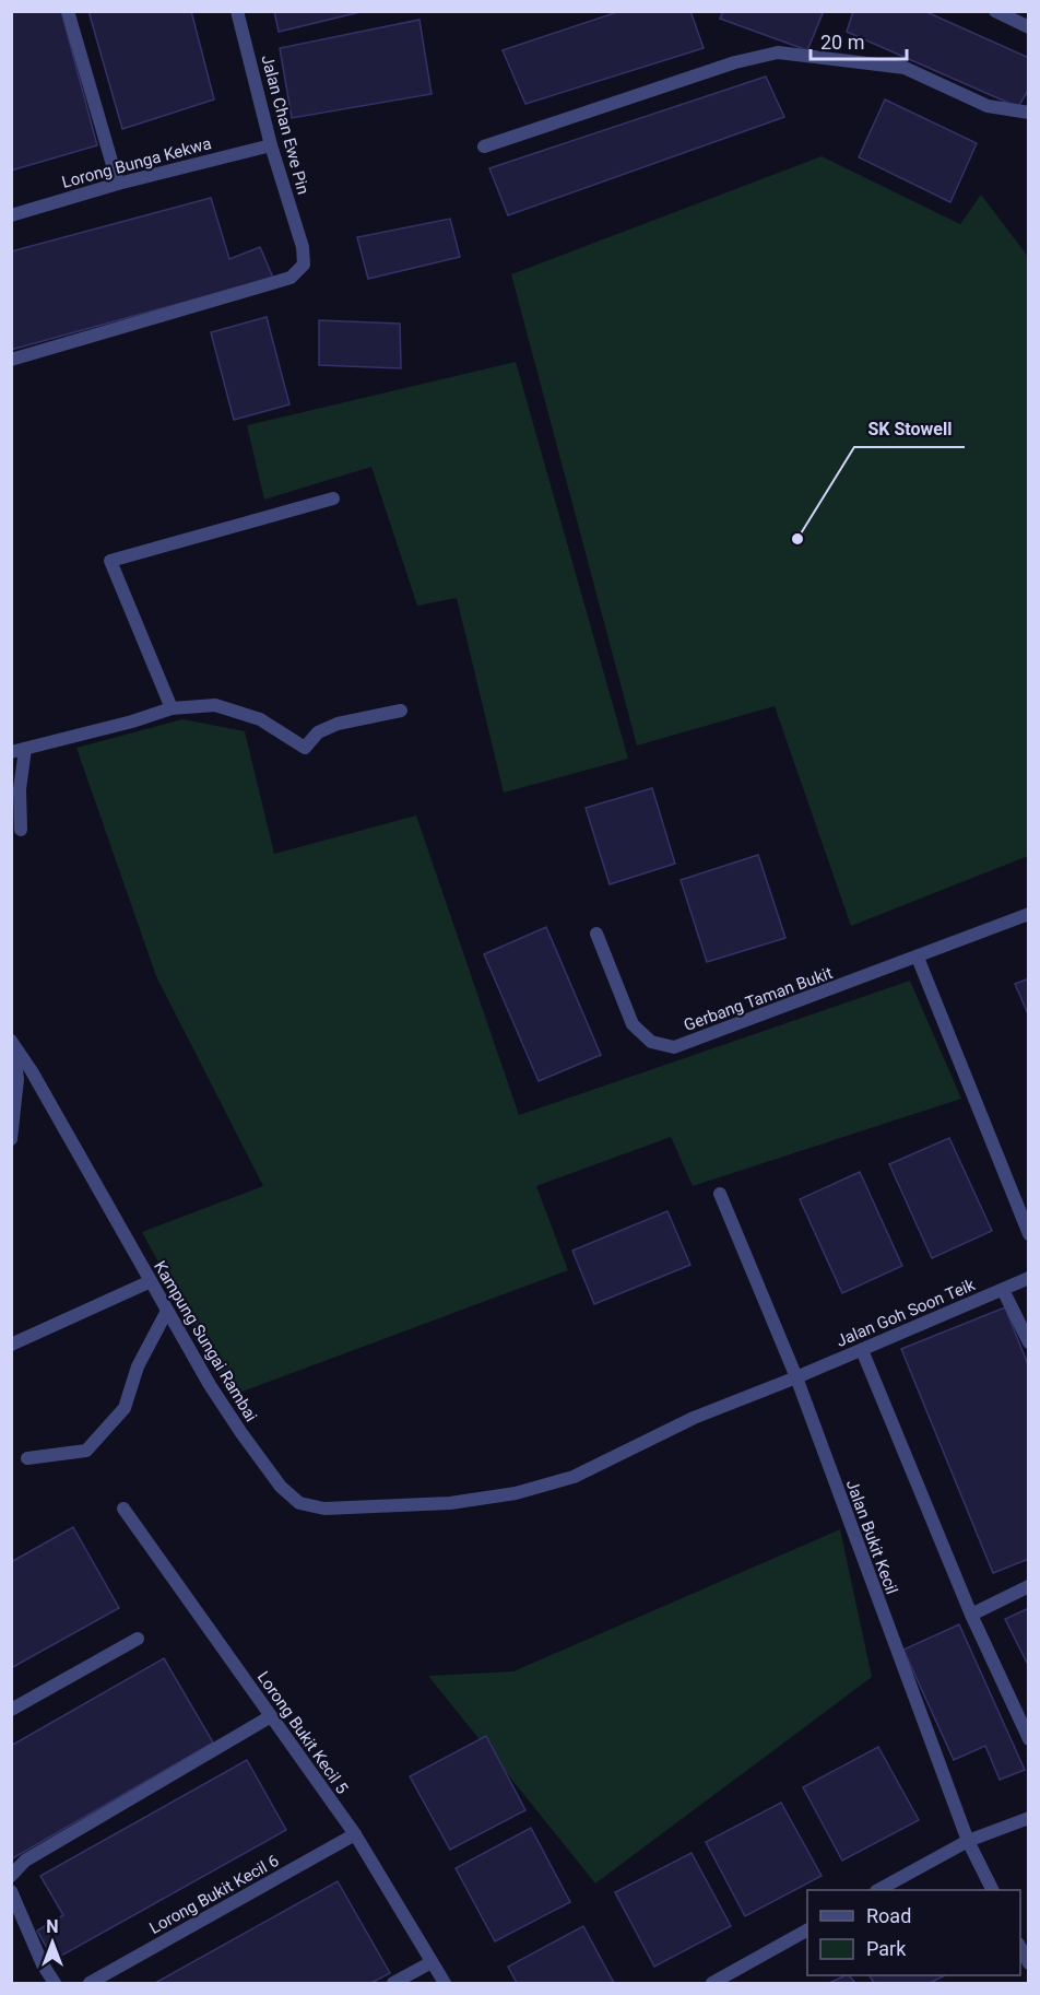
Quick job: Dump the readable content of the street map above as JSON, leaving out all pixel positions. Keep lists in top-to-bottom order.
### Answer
{
  "streets": {
    "street": [
      "Jalan Chan Ewe Pin",
      "Lorong Bunga Kekwa",
      "Gerbang Taman Bukit",
      "Jalan Goh Soon Teik",
      "Kampung Sungai Rambai",
      "Jalan Bukit Kecil",
      "Lorong Bukit Kecil 5",
      "Lorong Bukit Kecil 6"
    ]
  },
  "crossings": [
    ["Jalan Chan Ewe Pin", "Lorong Bunga Kekwa"],
    ["Jalan Goh Soon Teik", "Kampung Sungai Rambai"],
    ["Jalan Goh Soon Teik", "Jalan Bukit Kecil"],
    ["Kampung Sungai Rambai", "Jalan Bukit Kecil"],
    ["Lorong Bukit Kecil 5", "Lorong Bukit Kecil 6"]
  ],
  "places": ["SK Stowell"],
  "legend": ["Road", "Park"],
  "scale_bar": "20 m",
  "north": "top"
}
